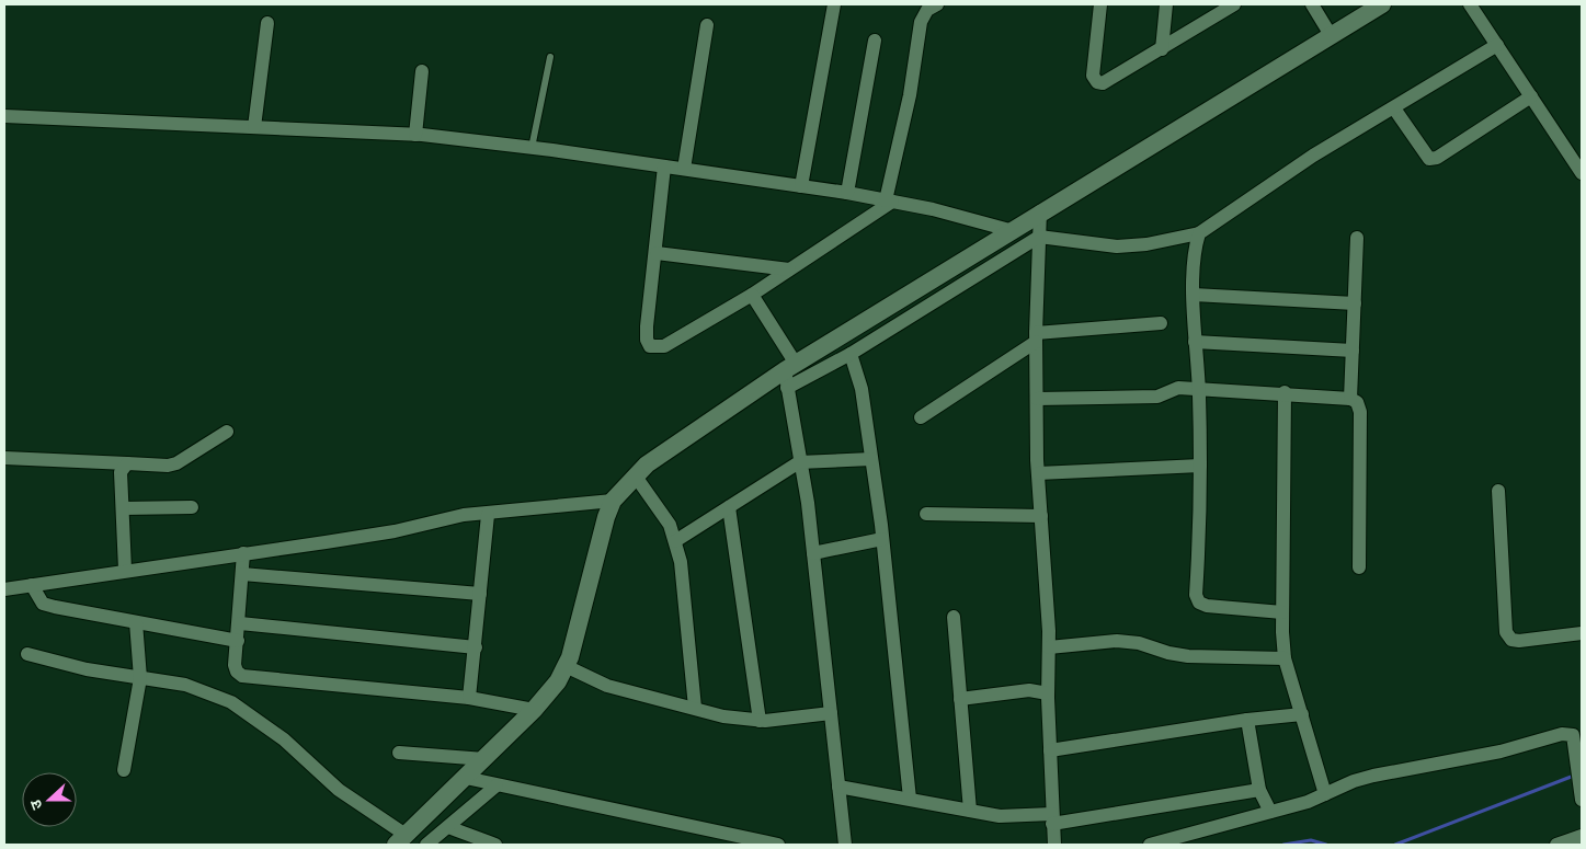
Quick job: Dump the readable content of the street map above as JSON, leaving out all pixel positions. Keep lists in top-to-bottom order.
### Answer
{
  "north": "left"
}
